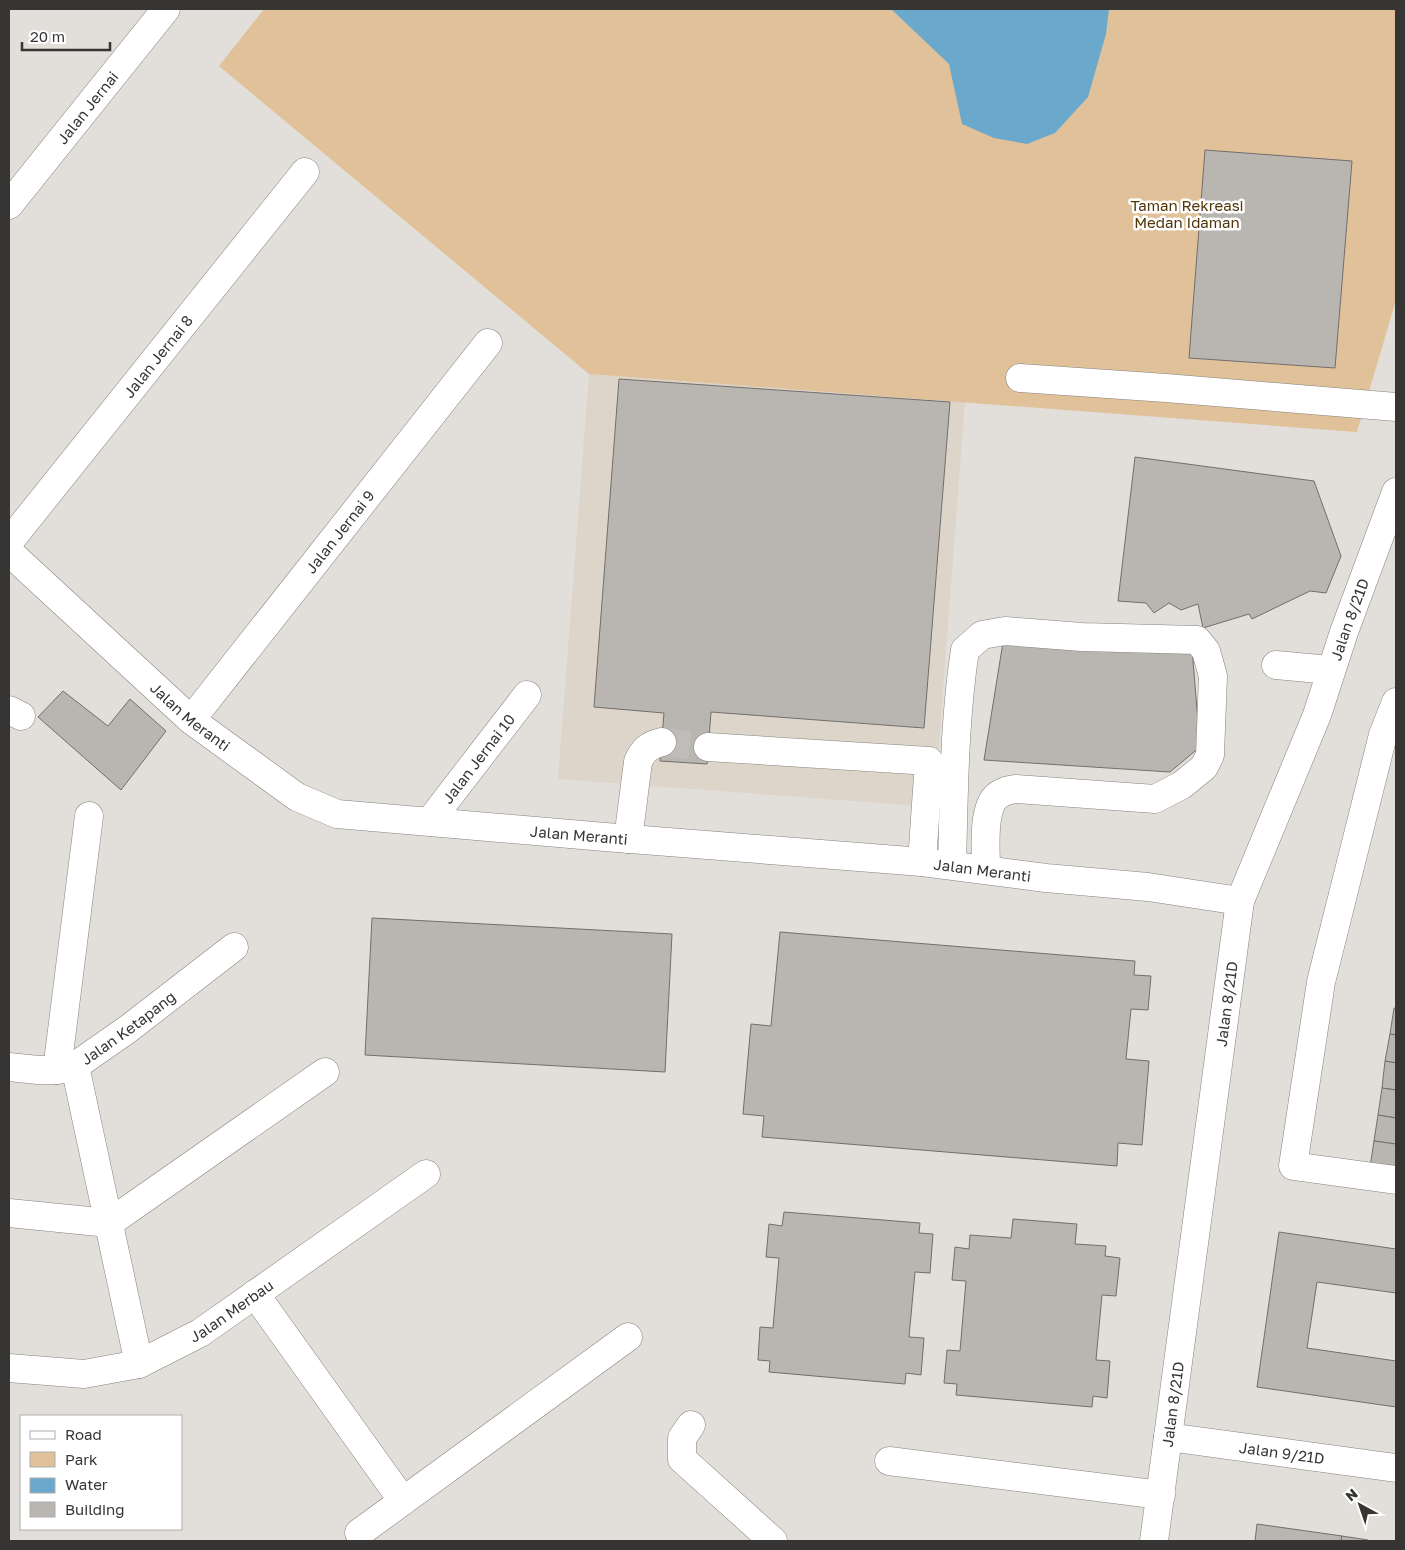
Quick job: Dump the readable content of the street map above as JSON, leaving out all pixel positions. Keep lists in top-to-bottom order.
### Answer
{
  "streets": {
    "street": [
      "Jalan Jernai",
      "Jalan Jernai 8",
      "Jalan Jernai 9",
      "Jalan 8/21D",
      "Jalan Meranti",
      "Jalan Jernai 10",
      "Jalan Ketapang",
      "Jalan Merbau",
      "Jalan 9/21D"
    ]
  },
  "crossings": [
    ["Jalan Jernai 8", "Jalan Meranti"],
    ["Jalan Jernai 9", "Jalan Meranti"],
    ["Jalan 8/21D", "Jalan Meranti"],
    ["Jalan 8/21D", "Jalan 9/21D"],
    ["Jalan Meranti", "Jalan Jernai 10"]
  ],
  "parks": ["Taman Rekreasi Medan Idaman"],
  "legend": [
    "Road",
    "Park",
    "Water",
    "Building"
  ],
  "scale_bar": "20 m",
  "north": "top left"
}
